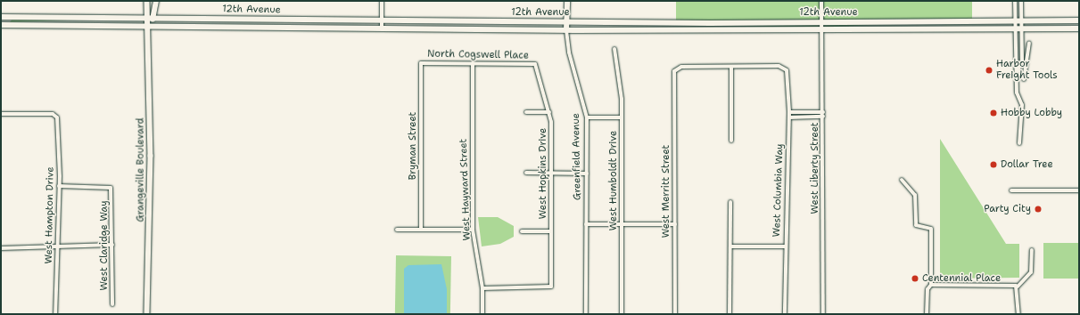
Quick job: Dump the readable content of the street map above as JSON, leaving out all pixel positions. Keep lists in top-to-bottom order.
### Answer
{
  "streets": {
    "main road": ["12th Avenue", "Greenfield Avenue", "Grangeville Boulevard"],
    "street": [
      "North Cogswell Place",
      "Bryman Street",
      "West Liberty Street",
      "West Hopkins Drive",
      "West Humboldt Drive",
      "West Hayward Street",
      "West Columbia Way",
      "West Merritt Street",
      "West Hampton Drive",
      "West Claridge Way"
    ]
  },
  "crossings": [
    ["12th Avenue", "Greenfield Avenue"],
    ["12th Avenue", "West Liberty Street"],
    ["12th Avenue", "Grangeville Boulevard"],
    ["North Cogswell Place", "Bryman Street"],
    ["North Cogswell Place", "West Hopkins Drive"],
    ["North Cogswell Place", "West Hayward Street"],
    ["West Hopkins Drive", "West Hayward Street"],
    ["West Columbia Way", "West Merritt Street"],
    ["West Hampton Drive", "West Claridge Way"]
  ],
  "places": [
    "Harbor Freight Tools",
    "Hobby Lobby",
    "Dollar Tree",
    "Party City",
    "Centennial Place"
  ]
}
